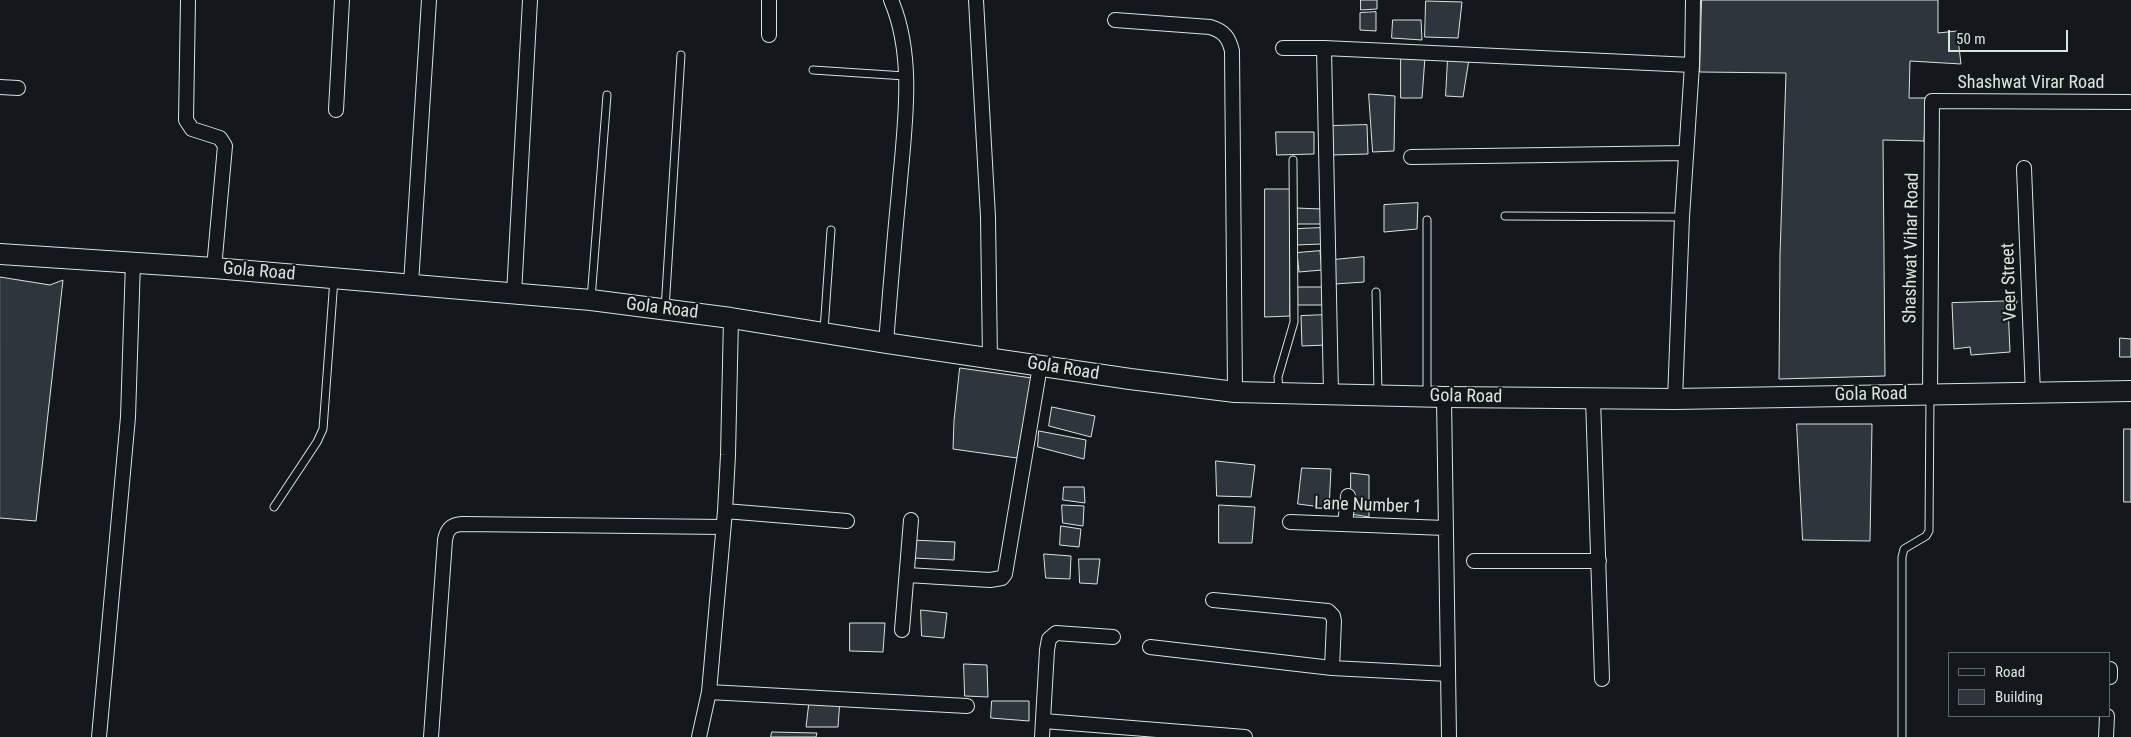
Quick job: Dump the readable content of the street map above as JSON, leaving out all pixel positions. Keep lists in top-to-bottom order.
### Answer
{
  "streets": {
    "street": [
      "Shashwat Virar Road",
      "Shashwat Vihar Road",
      "Gola Road",
      "Veer Street",
      "Lane Number 1"
    ]
  },
  "crossings": [
    ["Shashwat Virar Road", "Shashwat Vihar Road"],
    ["Shashwat Vihar Road", "Gola Road"],
    ["Gola Road", "Veer Street"]
  ],
  "legend": ["Road", "Building"],
  "scale_bar": "50 m"
}
